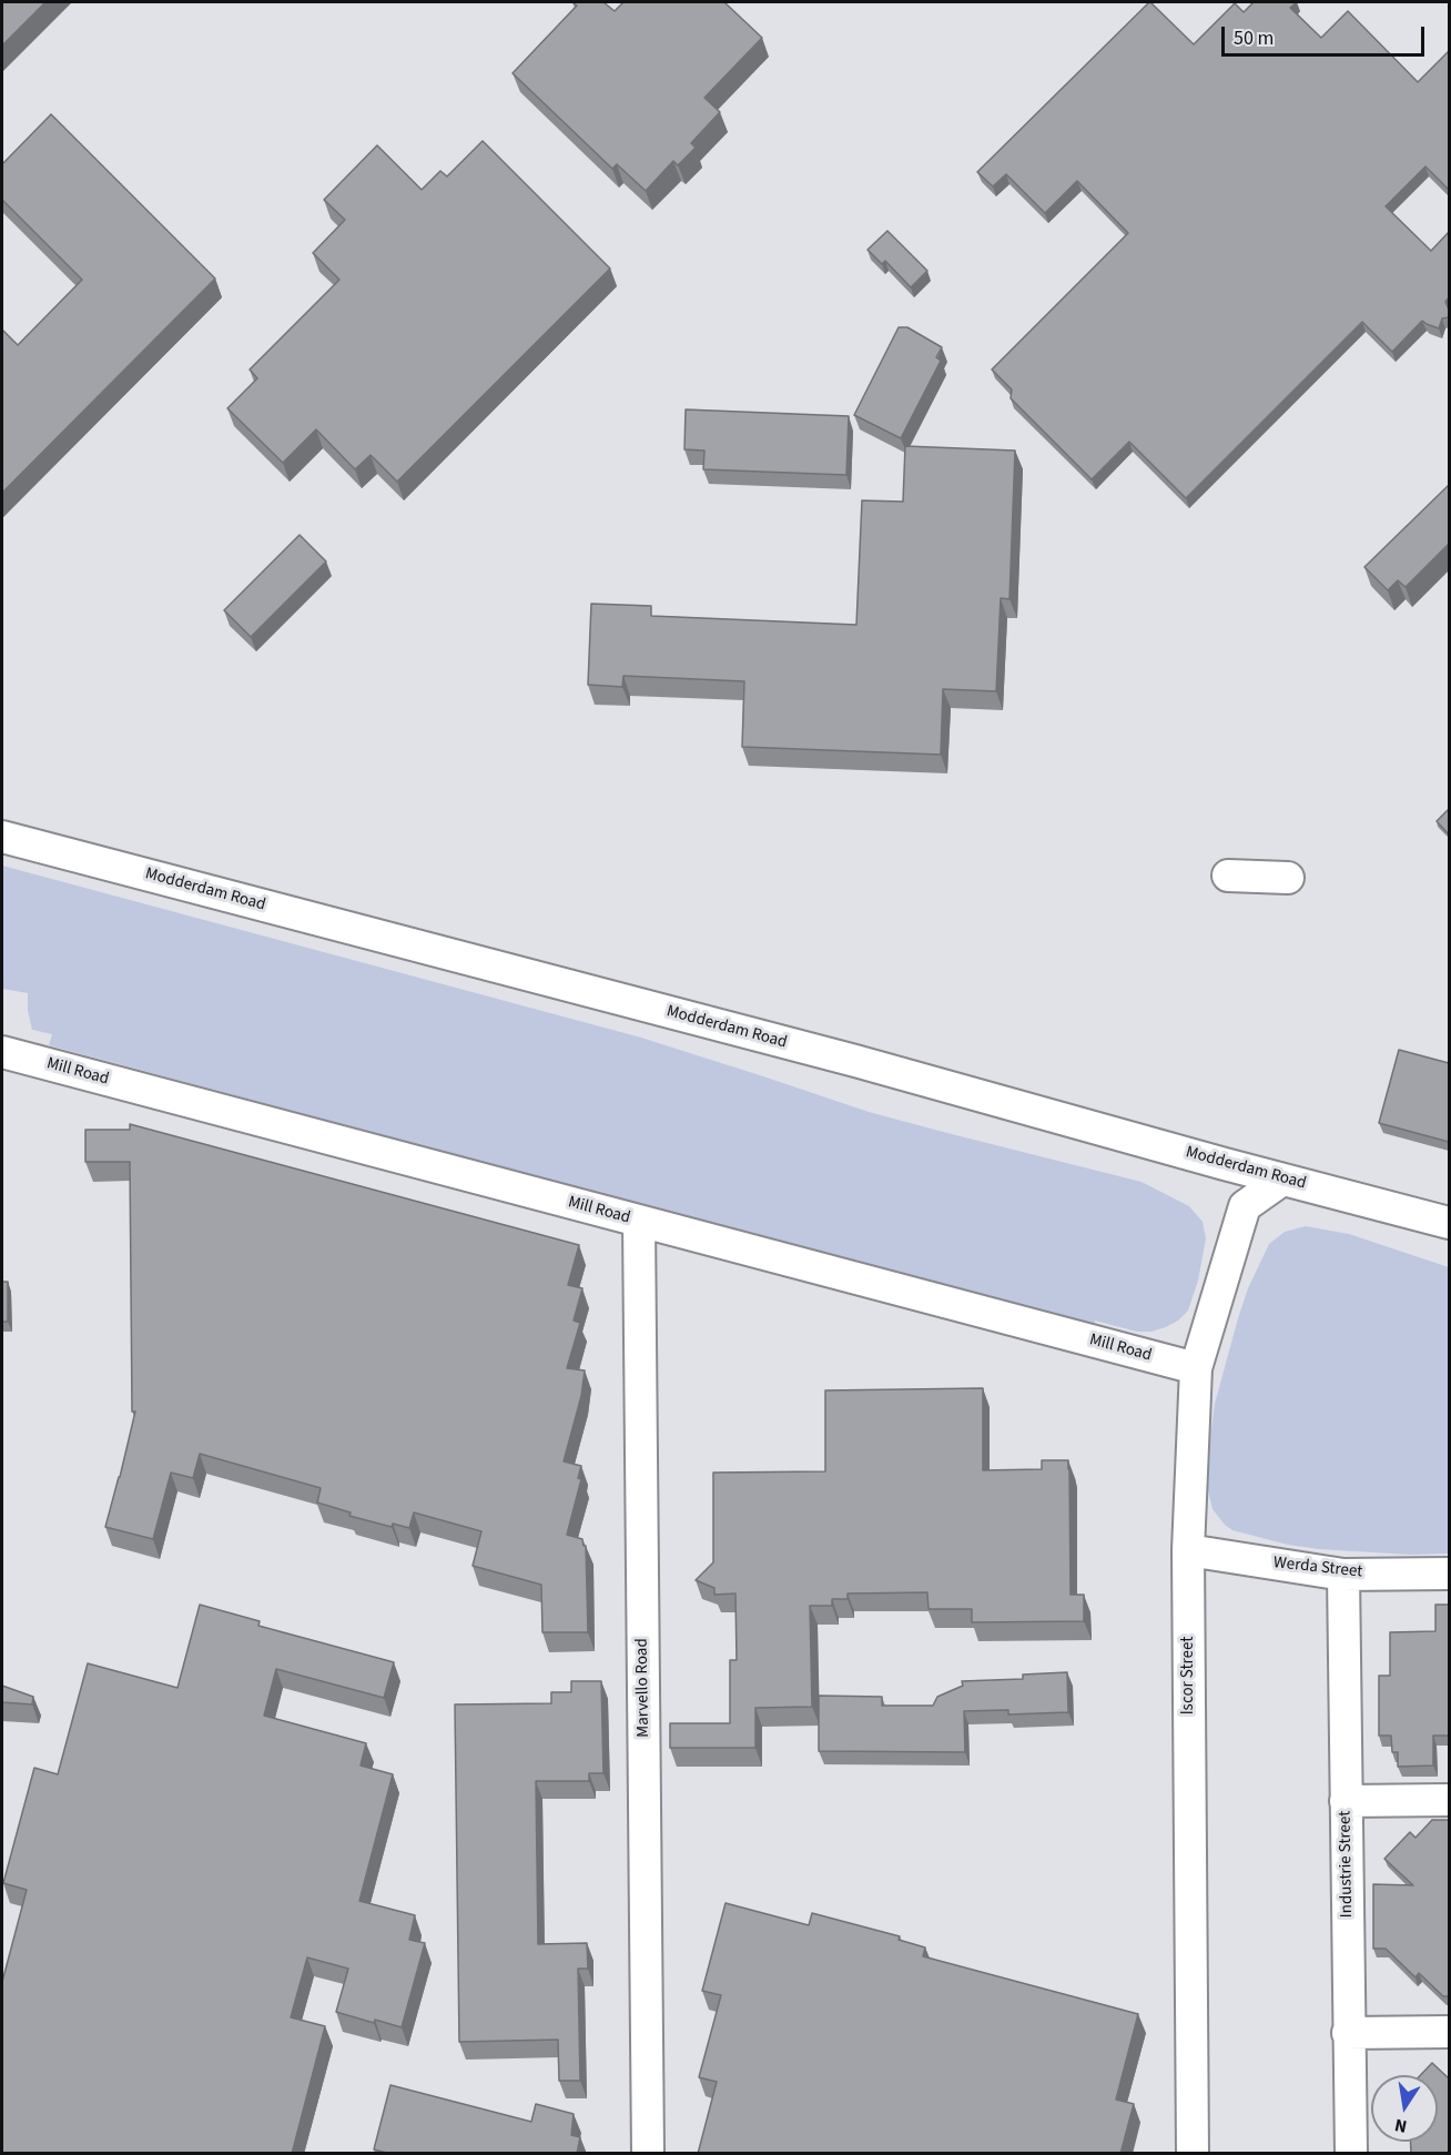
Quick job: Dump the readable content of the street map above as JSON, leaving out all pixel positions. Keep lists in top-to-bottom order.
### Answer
{
  "streets": {
    "street": [
      "Modderdam Road",
      "Mill Road",
      "Werda Street",
      "Iscor Street",
      "Marvello Road",
      "Industrie Street"
    ]
  },
  "crossings": [
    ["Mill Road", "Iscor Street"],
    ["Mill Road", "Marvello Road"],
    ["Werda Street", "Iscor Street"],
    ["Werda Street", "Industrie Street"]
  ],
  "scale_bar": "50 m",
  "north": "bottom"
}
